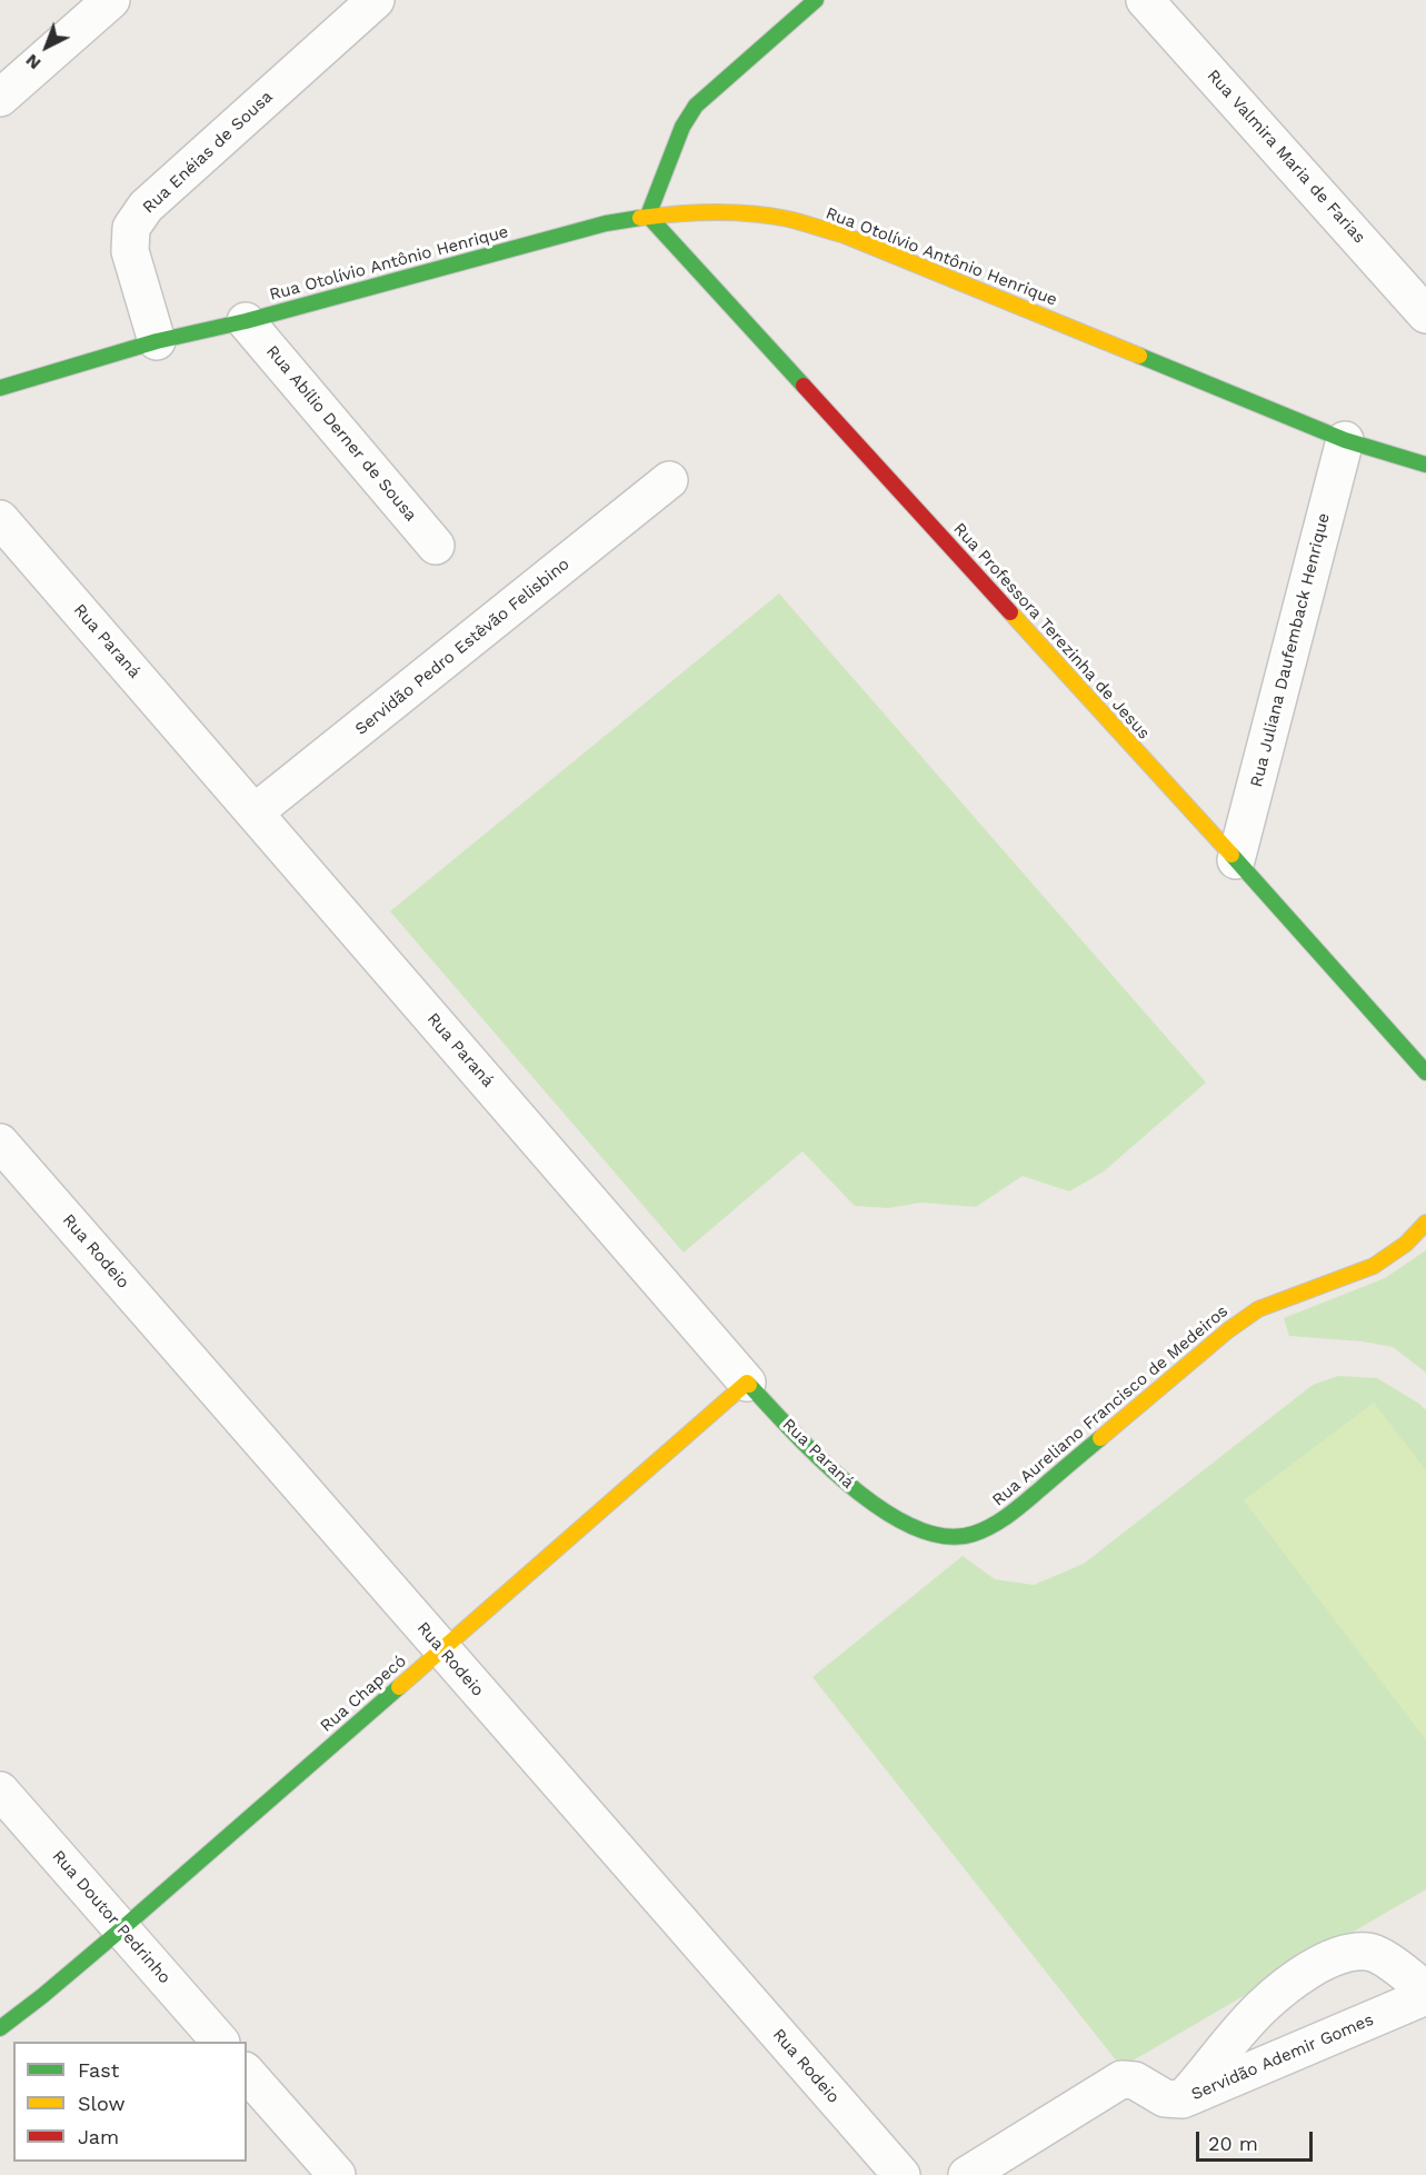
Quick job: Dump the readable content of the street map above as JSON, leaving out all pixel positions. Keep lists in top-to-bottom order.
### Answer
{
  "streets": {
    "street": [
      "Rua Enéias de Sousa",
      "Rua Valmira Maria de Farias",
      "Rua Otolívio Antônio Henrique",
      "Rua Abílio Derner de Sousa",
      "Rua Professora Terezinha de Jesus",
      "Rua Paraná",
      "Servidão Pedro Estêvão Felisbino",
      "Rua Juliana Daufemback Henrique",
      "Rua Rodeio",
      "Rua Aureliano Francisco de Medeiros",
      "Rua Chapecó",
      "Rua Doutor Pedrinho",
      "Servidão Ademir Gomes"
    ]
  },
  "crossings": [
    ["Rua Enéias de Sousa", "Rua Otolívio Antônio Henrique"],
    ["Rua Otolívio Antônio Henrique", "Rua Abílio Derner de Sousa"],
    ["Rua Otolívio Antônio Henrique", "Rua Professora Terezinha de Jesus"],
    ["Rua Otolívio Antônio Henrique", "Rua Juliana Daufemback Henrique"],
    ["Rua Professora Terezinha de Jesus", "Rua Juliana Daufemback Henrique"],
    ["Rua Paraná", "Servidão Pedro Estêvão Felisbino"],
    ["Rua Paraná", "Rua Aureliano Francisco de Medeiros"],
    ["Rua Paraná", "Rua Chapecó"],
    ["Rua Rodeio", "Rua Chapecó"],
    ["Rua Chapecó", "Rua Doutor Pedrinho"]
  ],
  "legend": ["Fast", "Slow", "Jam"],
  "scale_bar": "20 m",
  "north": "bottom left"
}
